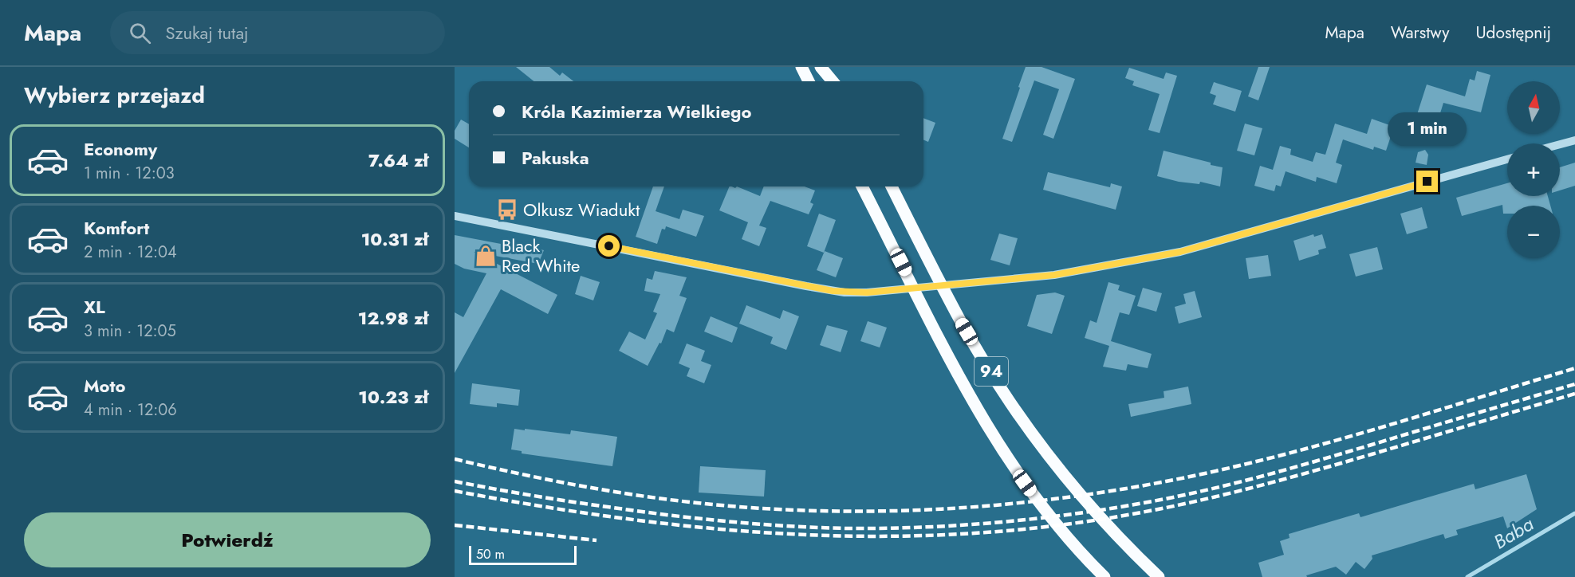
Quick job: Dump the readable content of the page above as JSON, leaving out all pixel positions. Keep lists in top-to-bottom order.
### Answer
{
  "streets": {
    "main road": ["94"]
  },
  "water": ["Baba"],
  "places": {
    "bus stop": ["Olkusz Wiadukt"],
    "shop": ["Black Red White"]
  },
  "scale_bar": "50 m",
  "north": "top",
  "page": {
    "header": "Mapa",
    "search": "Szukaj tutaj",
    "nav": ["Mapa", "Warstwy", "Udostępnij"],
    "heading": "Wybierz przejazd",
    "map_buttons": ["+", "−"],
    "banner": ["Króla Kazimierza Wielkiego", "Pakuska"],
    "bubble": "1 min",
    "list": [
      {
        "name": "Economy",
        "note": "1 min · 12:03",
        "value": "7.64 zł"
      },
      {
        "name": "Komfort",
        "note": "2 min · 12:04",
        "value": "10.31 zł"
      },
      {
        "name": "XL",
        "note": "3 min · 12:05",
        "value": "12.98 zł"
      },
      {
        "name": "Moto",
        "note": "4 min · 12:06",
        "value": "10.23 zł"
      }
    ],
    "buttons": "Potwierdź",
    "scale": "50 m"
  }
}
